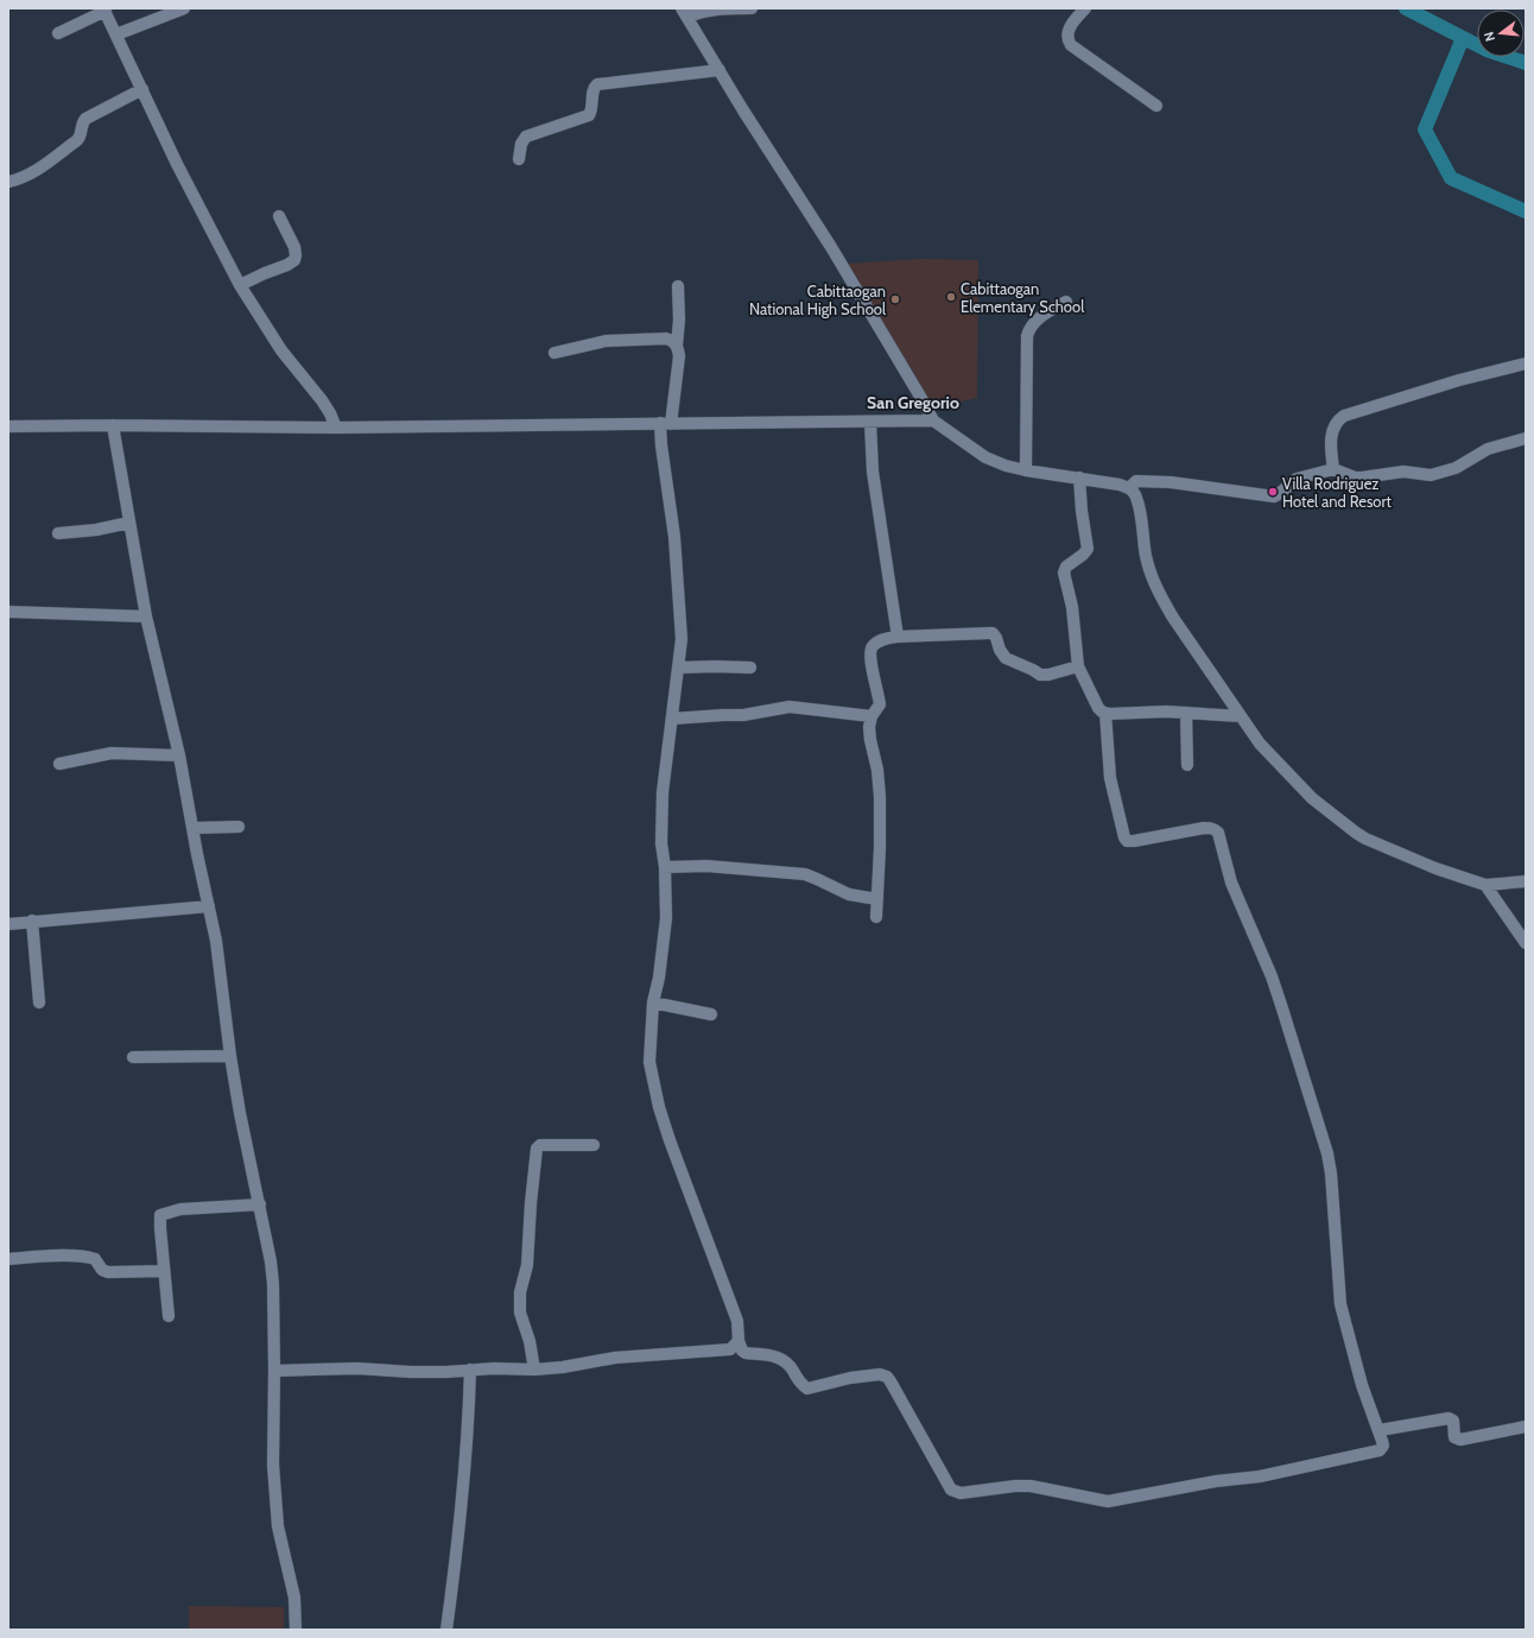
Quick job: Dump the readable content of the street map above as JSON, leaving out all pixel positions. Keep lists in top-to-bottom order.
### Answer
{
  "districts": ["San Gregorio"],
  "places": ["Cabittaogan Elementary School", "Cabittaogan National High School", "Villa Rodriguez Hotel and Resort"],
  "north": "left"
}
